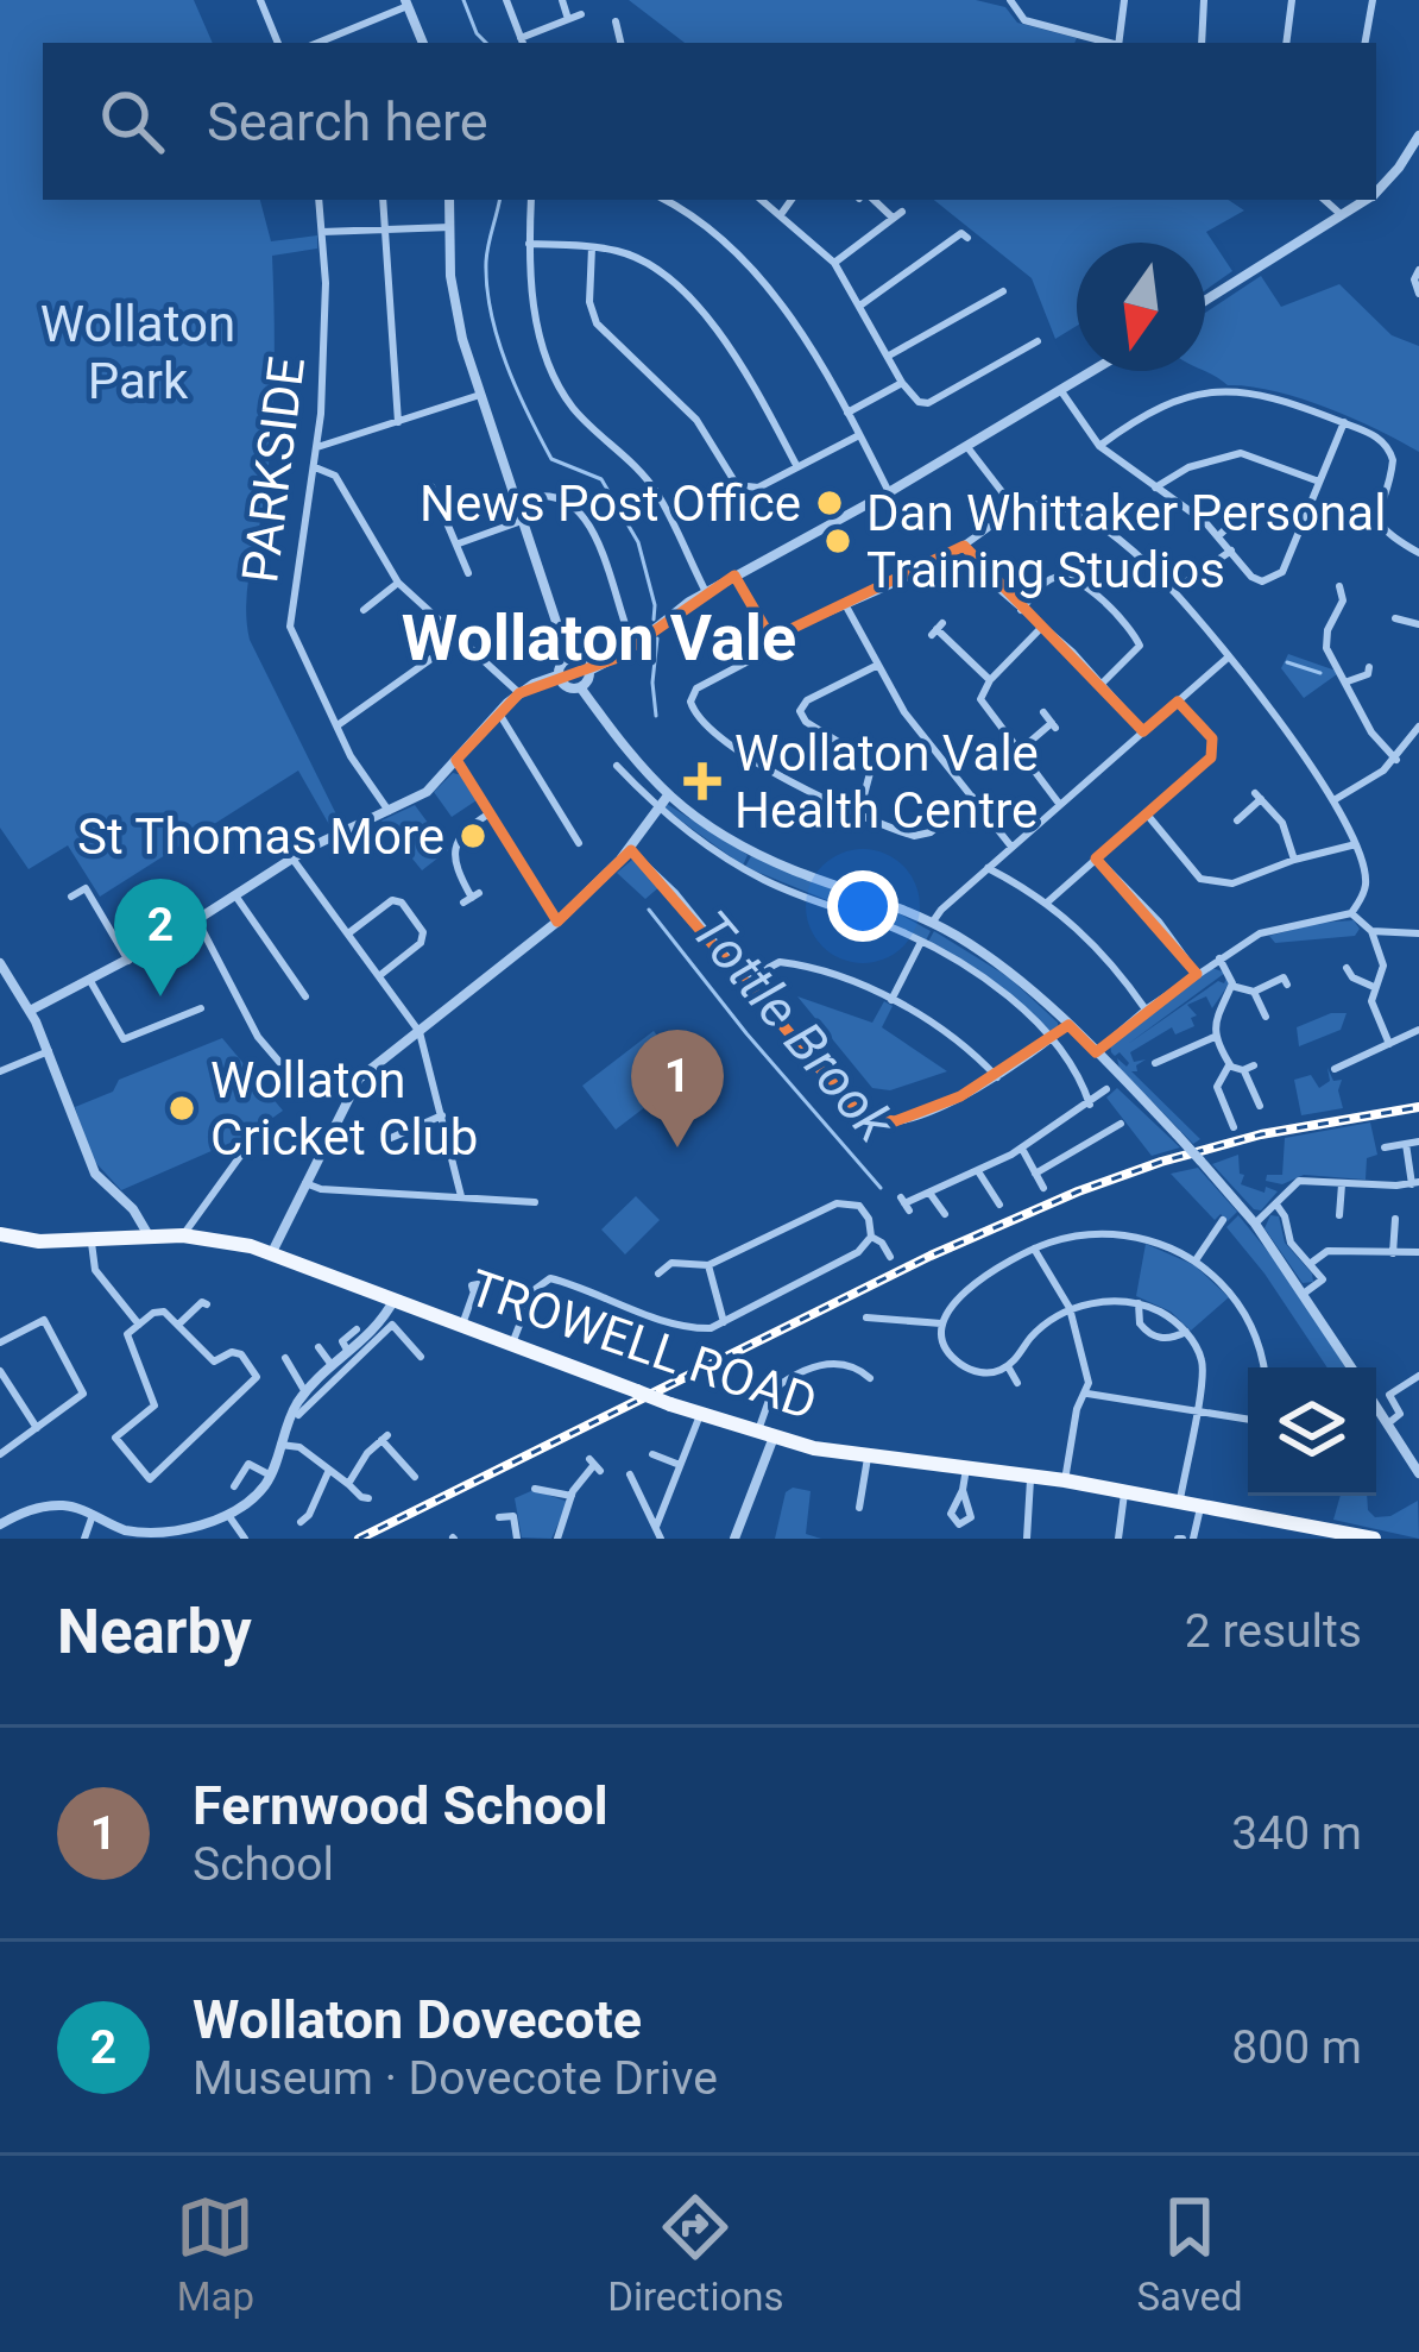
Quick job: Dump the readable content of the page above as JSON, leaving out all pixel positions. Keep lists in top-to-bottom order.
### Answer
{
  "streets": {
    "main road": ["TROWELL ROAD"],
    "street": ["PARKSIDE"]
  },
  "districts": ["Wollaton Vale"],
  "water": ["Tottle Brook"],
  "parks": ["Wollaton Park"],
  "places": {
    "other": [
      "News Post Office",
      "Dan Whittaker Personal Training Studios",
      "St Thomas More",
      "Wollaton Cricket Club"
    ],
    "health": ["Wollaton Vale Health Centre"]
  },
  "north": "bottom",
  "page": {
    "search": "Search here",
    "pins": ["2", "1"],
    "heading": ["Nearby", "2 results"],
    "list": [
      {
        "mark": "1",
        "name": "Fernwood School",
        "note": "School",
        "value": "340 m"
      },
      {
        "mark": "2",
        "name": "Wollaton Dovecote",
        "note": "Museum · Dovecote Drive",
        "value": "800 m"
      }
    ],
    "nav": ["Map", "Directions", "Saved"]
  }
}
